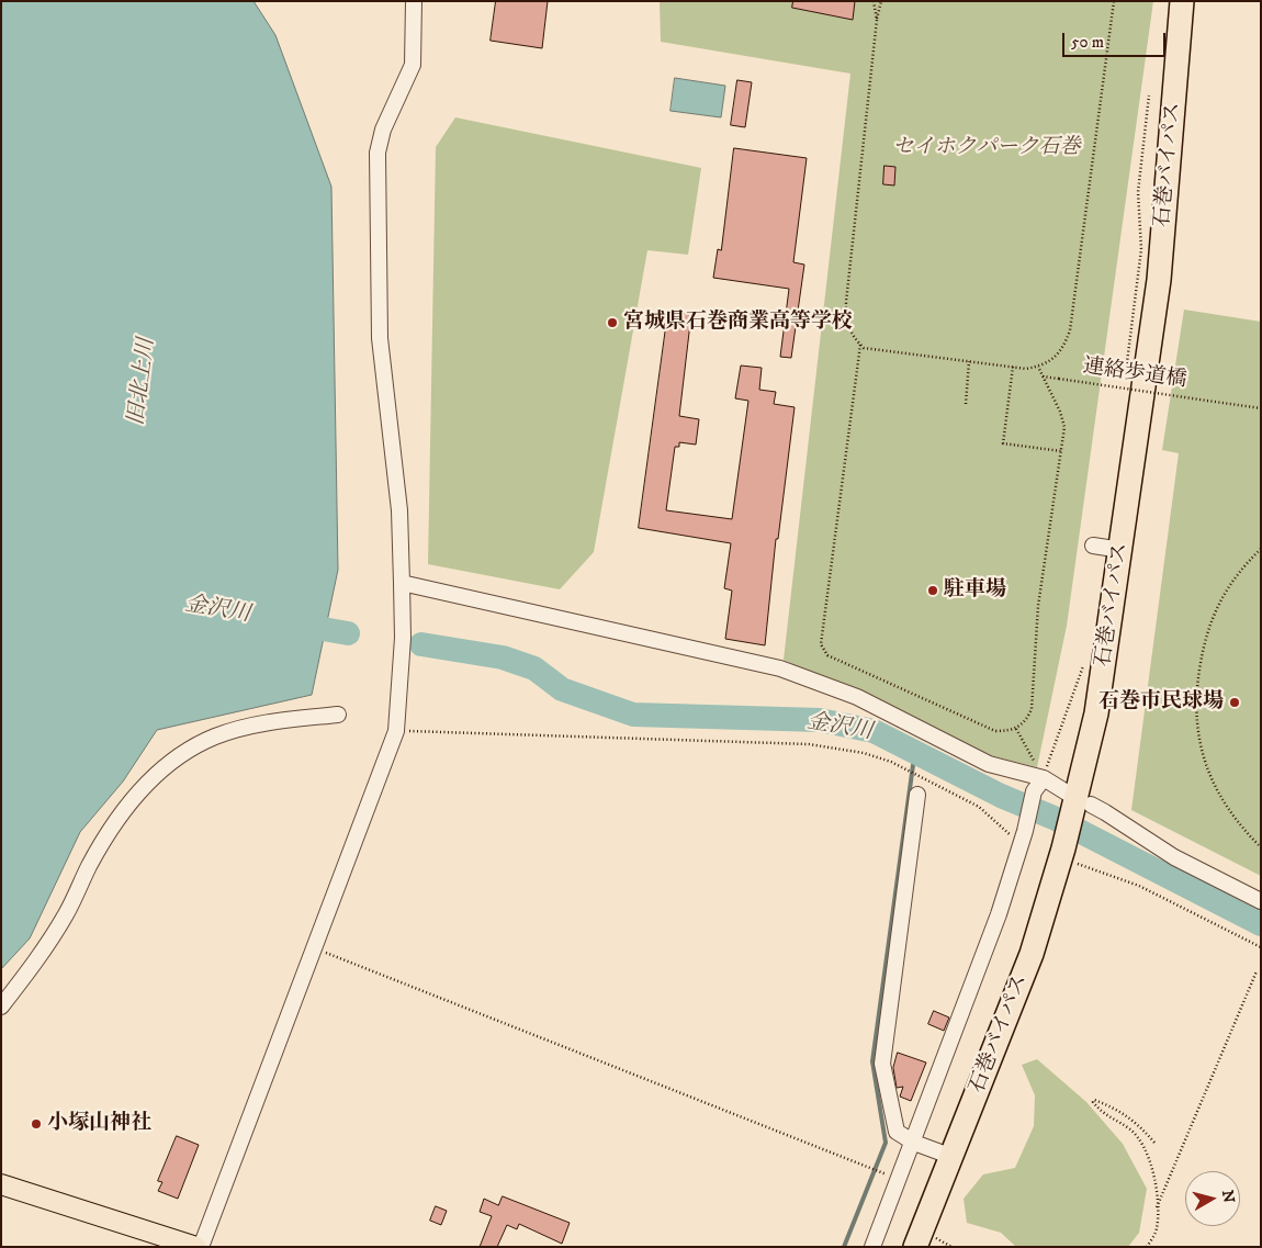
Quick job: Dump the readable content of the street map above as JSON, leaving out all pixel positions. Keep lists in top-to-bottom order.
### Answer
{
  "streets": {
    "highway": ["石巻バイパス"],
    "path": ["連絡歩道橋"]
  },
  "water": ["旧北上川", "金沢川"],
  "parks": ["セイホクパーク石巻"],
  "places": [
    "宮城県石巻商業高等学校",
    "駐車場",
    "石巻市民球場",
    "小塚山神社"
  ],
  "scale_bar": "50 m",
  "north": "right"
}
